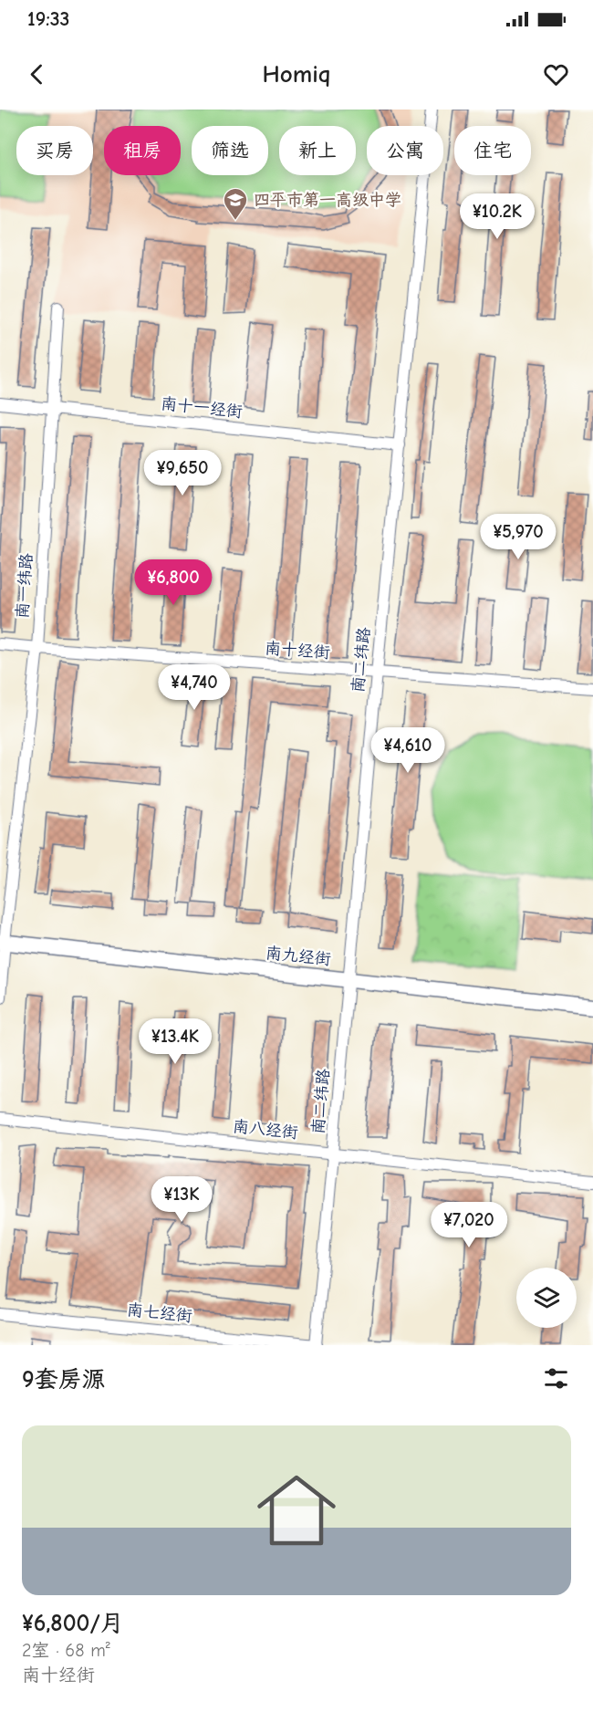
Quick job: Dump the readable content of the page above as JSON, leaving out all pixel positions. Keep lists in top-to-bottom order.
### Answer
{
  "streets": {
    "main road": ["南九经街"],
    "street": [
      "南十一经街",
      "南一纬路",
      "南十经街",
      "南二纬路",
      "南八经街",
      "南七经街"
    ]
  },
  "crossings": [
    ["南十一经街", "南一纬路"],
    ["南十一经街", "南二纬路"],
    ["南一纬路", "南十经街"],
    ["南一纬路", "南九经街"],
    ["南十经街", "南二纬路"],
    ["南二纬路", "南九经街"],
    ["南二纬路", "南八经街"],
    ["南二纬路", "南七经街"]
  ],
  "places": {
    "school or university": ["四平市第一高级中学"]
  },
  "page": {
    "status": "19:33",
    "header": "Homiq",
    "chip": [
      "买房",
      "租房",
      "筛选",
      "新上",
      "公寓",
      "住宅"
    ],
    "price": [
      "¥10.2K",
      "¥9,650",
      "¥5,970",
      "¥6,800",
      "¥4,740",
      "¥4,610",
      "¥13.4K",
      "¥13K",
      "¥7,020"
    ],
    "heading": "9套房源",
    "list": [
      {
        "name": "¥6,800/月",
        "note": "2室 · 68 m² · 南十经街"
      }
    ]
  }
}
